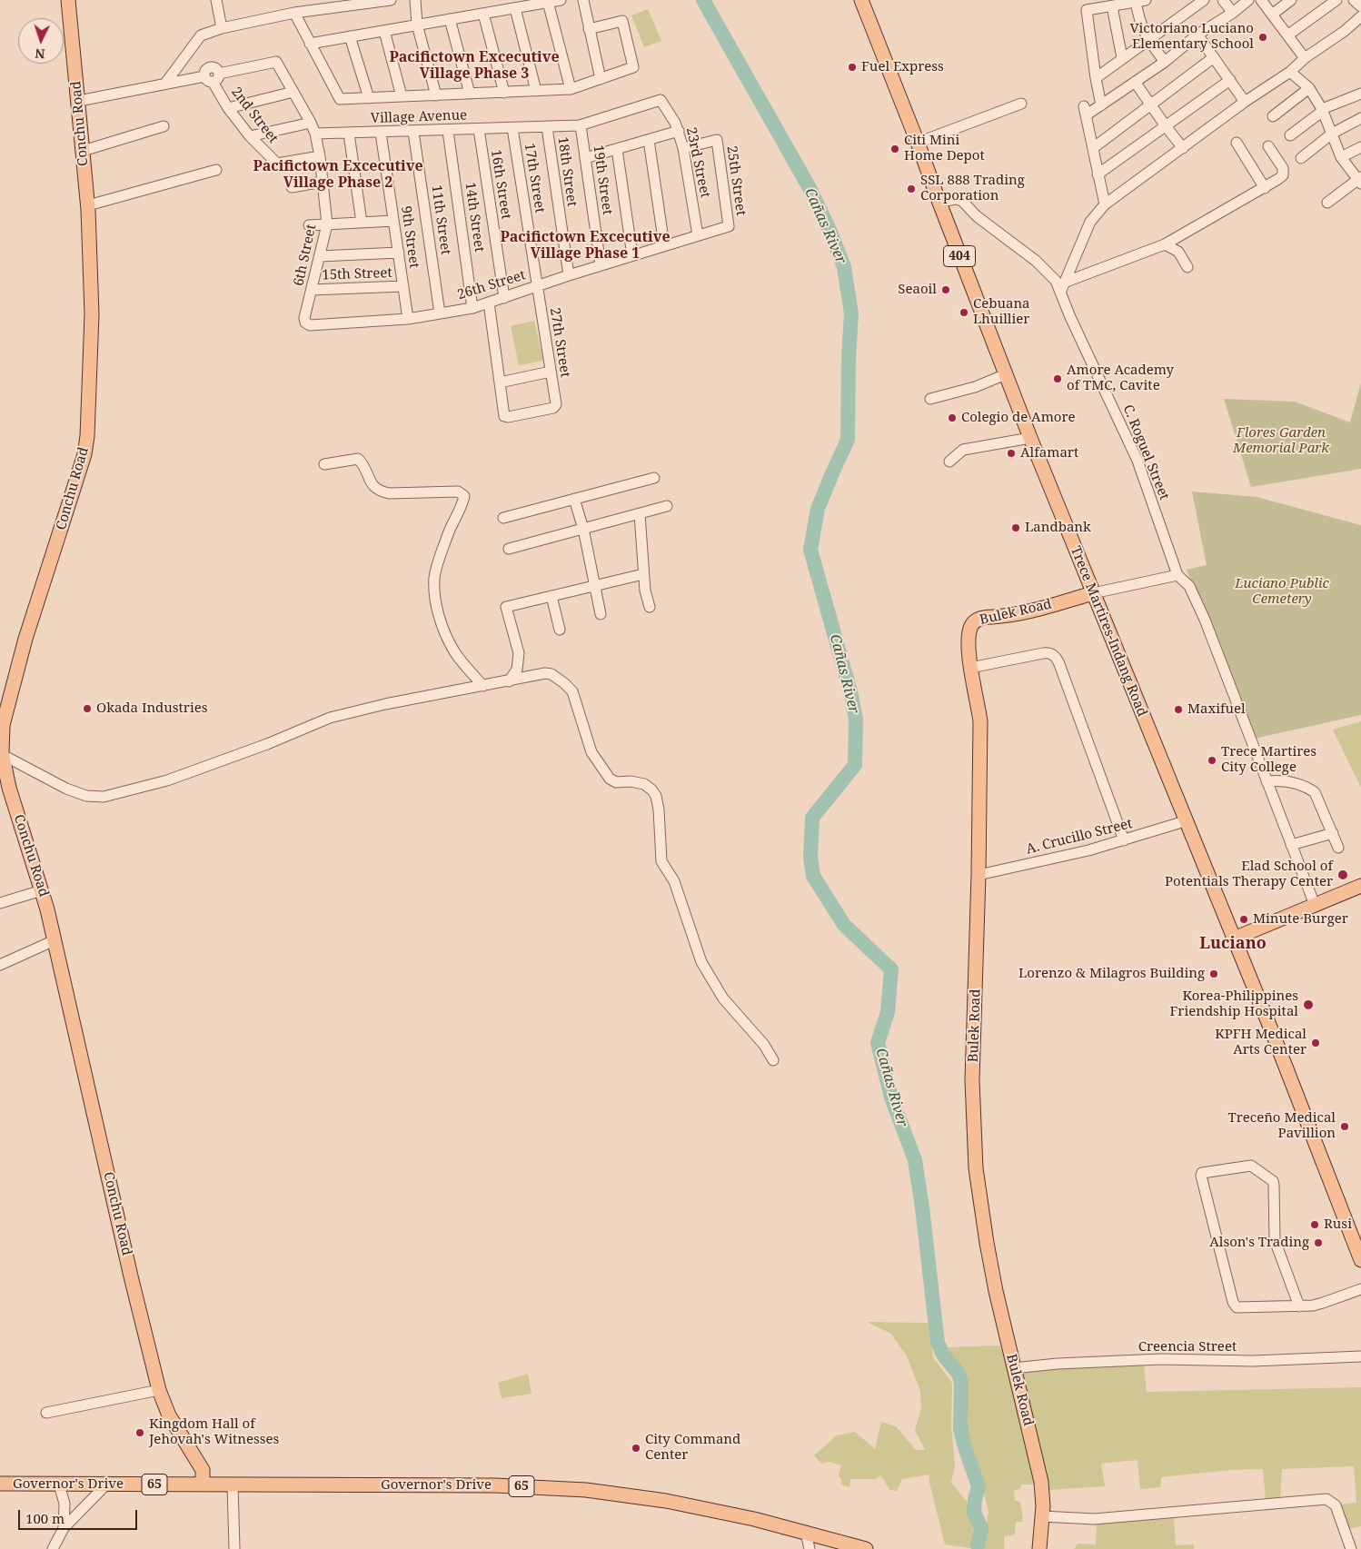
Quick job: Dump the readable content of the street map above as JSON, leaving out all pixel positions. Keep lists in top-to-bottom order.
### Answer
{
  "streets": {
    "main road": [
      "Conchu Road",
      "404",
      "Bulek Road",
      "Trece Martires-Indang Road",
      "Governor's Drive",
      "65"
    ],
    "street": [
      "2nd Street",
      "Village Avenue",
      "23rd Street",
      "18th Street",
      "17th Street",
      "19th Street",
      "25th Street",
      "16th Street",
      "14th Street",
      "11th Street",
      "9th Street",
      "6th Street",
      "15th Street",
      "26th Street",
      "27th Street",
      "C. Roguel Street",
      "A. Crucillo Street",
      "Creencia Street"
    ]
  },
  "crossings": [
    ["2nd Street", "6th Street"],
    ["Village Avenue", "23rd Street"],
    ["Village Avenue", "18th Street"],
    ["Village Avenue", "17th Street"],
    ["Village Avenue", "19th Street"],
    ["Village Avenue", "16th Street"],
    ["Village Avenue", "14th Street"],
    ["Village Avenue", "11th Street"],
    ["Village Avenue", "9th Street"],
    ["Village Avenue", "6th Street"],
    ["Conchu Road", "Governor's Drive"],
    ["23rd Street", "25th Street"],
    ["23rd Street", "26th Street"],
    ["18th Street", "26th Street"],
    ["17th Street", "26th Street"],
    ["17th Street", "27th Street"],
    ["19th Street", "26th Street"],
    ["25th Street", "26th Street"],
    ["16th Street", "26th Street"],
    ["14th Street", "26th Street"],
    ["11th Street", "26th Street"],
    ["9th Street", "15th Street"],
    ["9th Street", "26th Street"],
    ["6th Street", "15th Street"],
    ["6th Street", "26th Street"],
    ["26th Street", "27th Street"],
    ["C. Roguel Street", "Trece Martires-Indang Road"],
    ["Bulek Road", "Trece Martires-Indang Road"],
    ["Bulek Road", "A. Crucillo Street"],
    ["Bulek Road", "Creencia Street"],
    ["Trece Martires-Indang Road", "A. Crucillo Street"]
  ],
  "districts": [
    "Pacifictown Excecutive Village Phase 3",
    "Pacifictown Excecutive Village Phase 2",
    "Pacifictown Excecutive Village Phase 1",
    "Luciano"
  ],
  "water": ["Cañas River"],
  "parks": ["Flores Garden Memorial Park", "Luciano Public Cemetery"],
  "places": [
    "Victoriano Luciano Elementary School",
    "Fuel Express",
    "Citi Mini Home Depot",
    "SSL 888 Trading Corporation",
    "Seaoil",
    "Cebuana Lhuillier",
    "Amore Academy of TMC, Cavite",
    "Colegio de Amore",
    "Alfamart",
    "Landbank",
    "Okada Industries",
    "Maxifuel",
    "Trece Martires City College",
    "Elad School of Potentials Therapy Center",
    "Minute Burger",
    "Lorenzo & Milagros Building",
    "Korea-Philippines Friendship Hospital",
    "KPFH Medical Arts Center",
    "Treceño Medical Pavillion",
    "Rusi",
    "Alson's Trading",
    "Kingdom Hall of Jehovah's Witnesses",
    "City Command Center"
  ],
  "scale_bar": "100 m",
  "north": "bottom"
}
